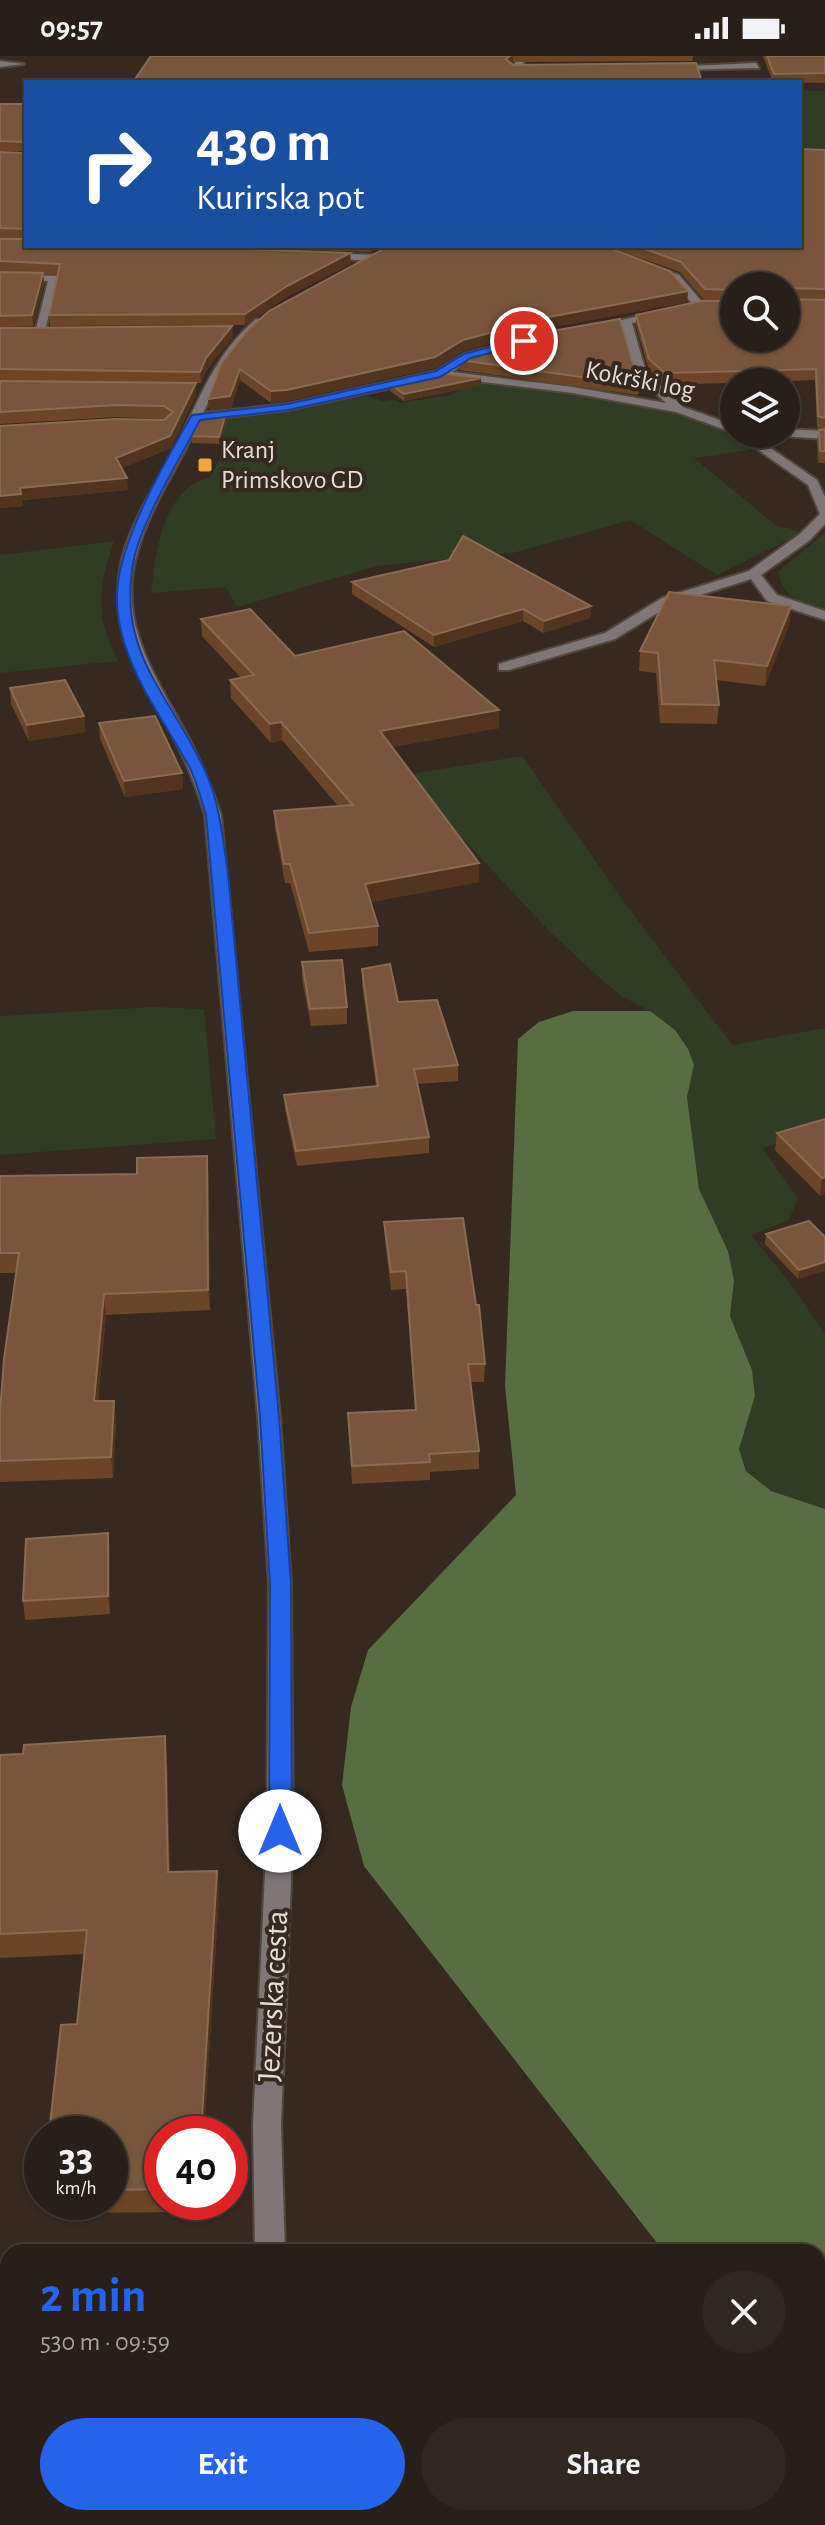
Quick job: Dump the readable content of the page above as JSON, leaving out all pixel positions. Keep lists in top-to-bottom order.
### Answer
{
  "streets": {
    "street": ["Kokrški log", "Jezerska cesta"]
  },
  "places": {
    "transit": ["Kranj Primskovo GD"]
  },
  "page": {
    "status": "09:57",
    "turn": ["430 m", "Kurirska pot"],
    "speed": "33 km/h",
    "limit": "40",
    "heading": ["2 min", "530 m · 09:59"],
    "buttons": ["Exit", "Share"]
  }
}
